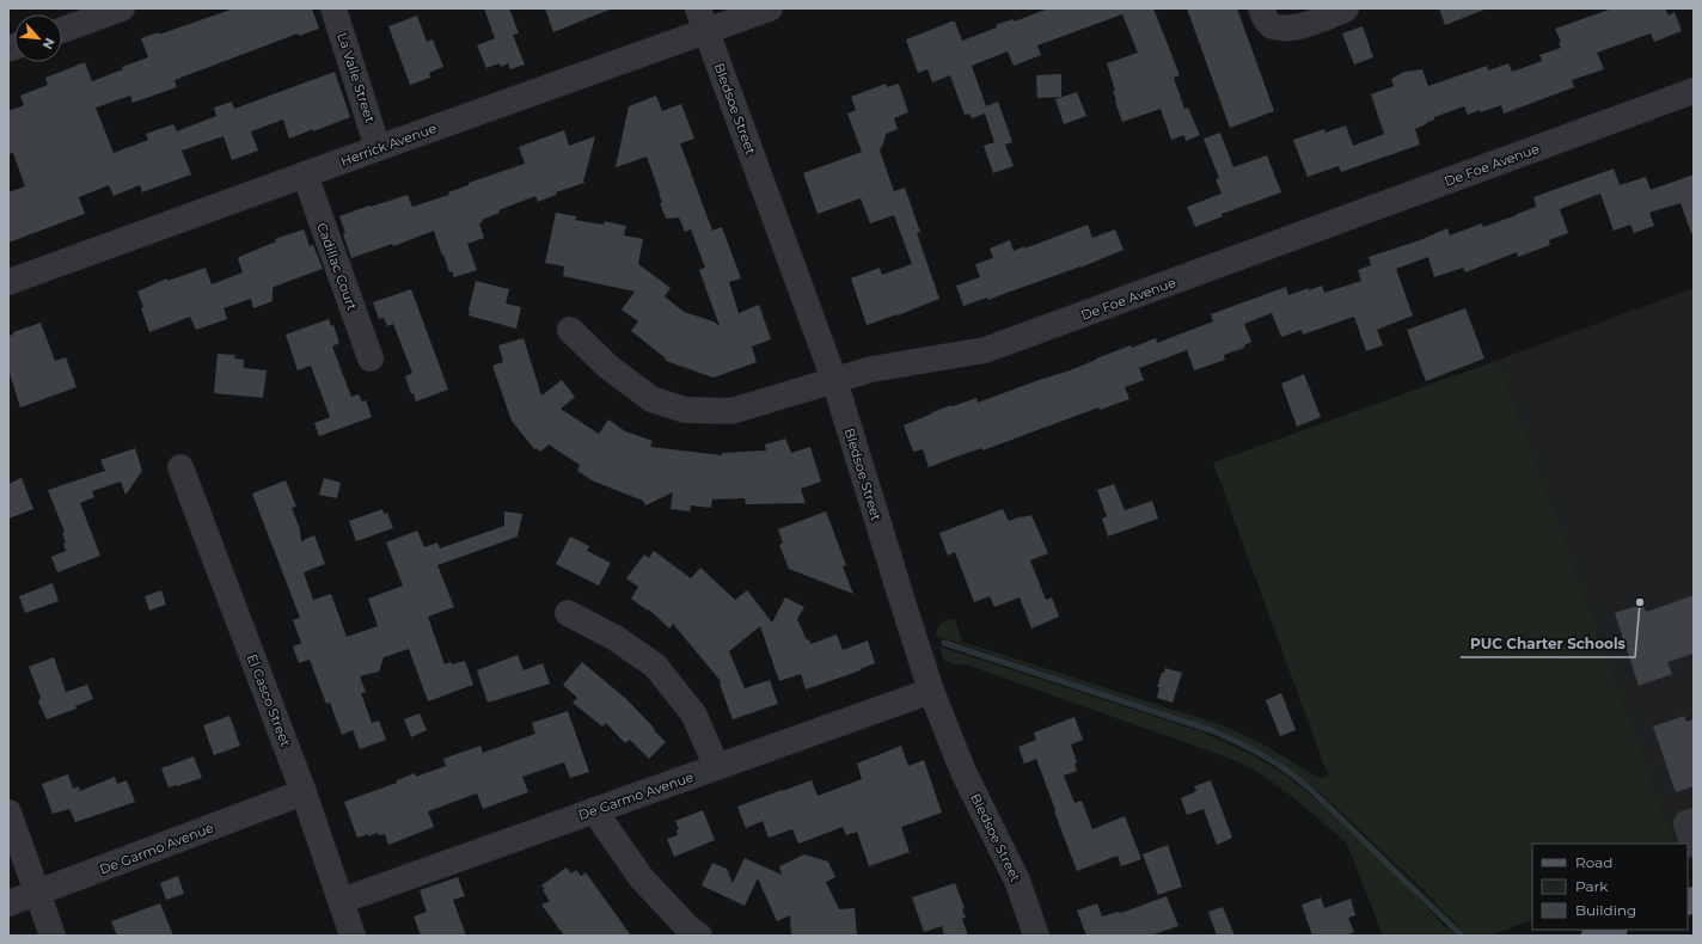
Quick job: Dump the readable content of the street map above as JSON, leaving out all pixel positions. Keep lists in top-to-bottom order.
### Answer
{
  "streets": {
    "street": [
      "La Valle Street",
      "Bledsoe Street",
      "Herrick Avenue",
      "De Foe Avenue",
      "Cadillac Court",
      "El Casco Street",
      "De Garmo Avenue"
    ]
  },
  "crossings": [
    ["La Valle Street", "Herrick Avenue"],
    ["Bledsoe Street", "Herrick Avenue"],
    ["Bledsoe Street", "De Foe Avenue"],
    ["Bledsoe Street", "De Garmo Avenue"],
    ["Herrick Avenue", "Cadillac Court"],
    ["El Casco Street", "De Garmo Avenue"]
  ],
  "places": ["PUC Charter Schools"],
  "legend": ["Road", "Park", "Building"],
  "north": "bottom right"
}
